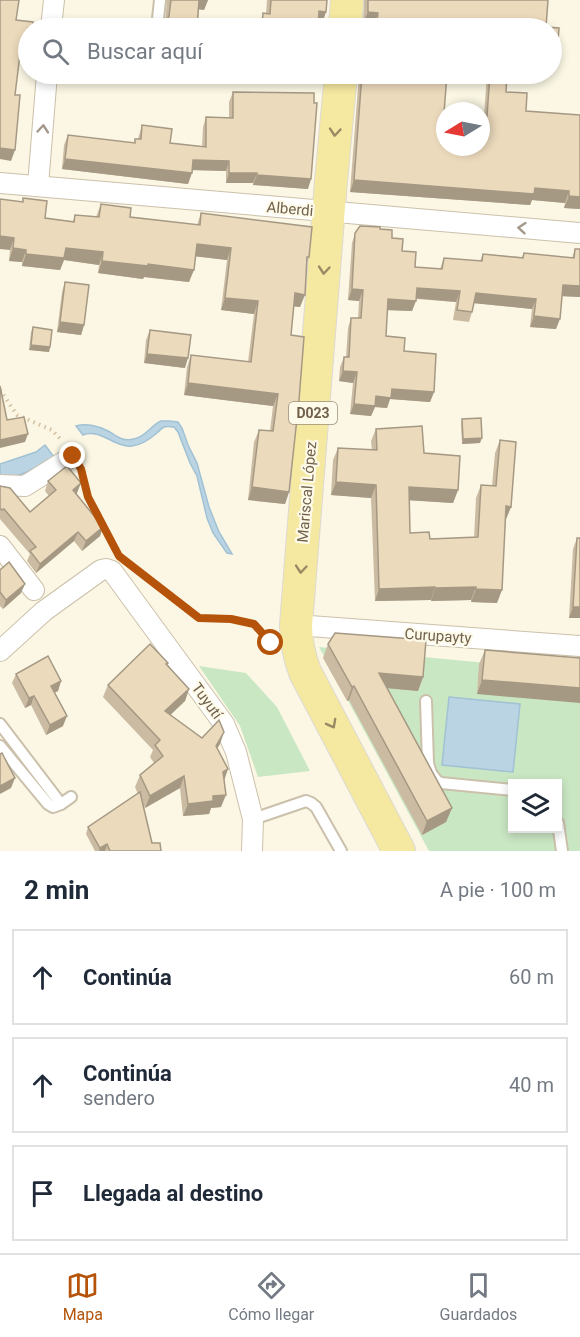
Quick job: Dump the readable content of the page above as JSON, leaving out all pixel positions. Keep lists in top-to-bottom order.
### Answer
{
  "streets": {
    "main road": ["D023", "Mariscal López"],
    "street": ["Alberdi", "Curupayty", "Tuyutí"]
  },
  "crossings": [
    ["Alberdi", "Mariscal López"],
    ["Mariscal López", "Curupayty"]
  ],
  "one_way": ["Alberdi", "Mariscal López"],
  "north": "left",
  "page": {
    "search": "Buscar aquí",
    "heading": ["2 min", "A pie · 100 m"],
    "list": [
      ["Continúa", "60 m"],
      ["Continúa", "sendero", "40 m"],
      "Llegada al destino"
    ],
    "nav": ["Mapa", "Cómo llegar", "Guardados"]
  }
}
